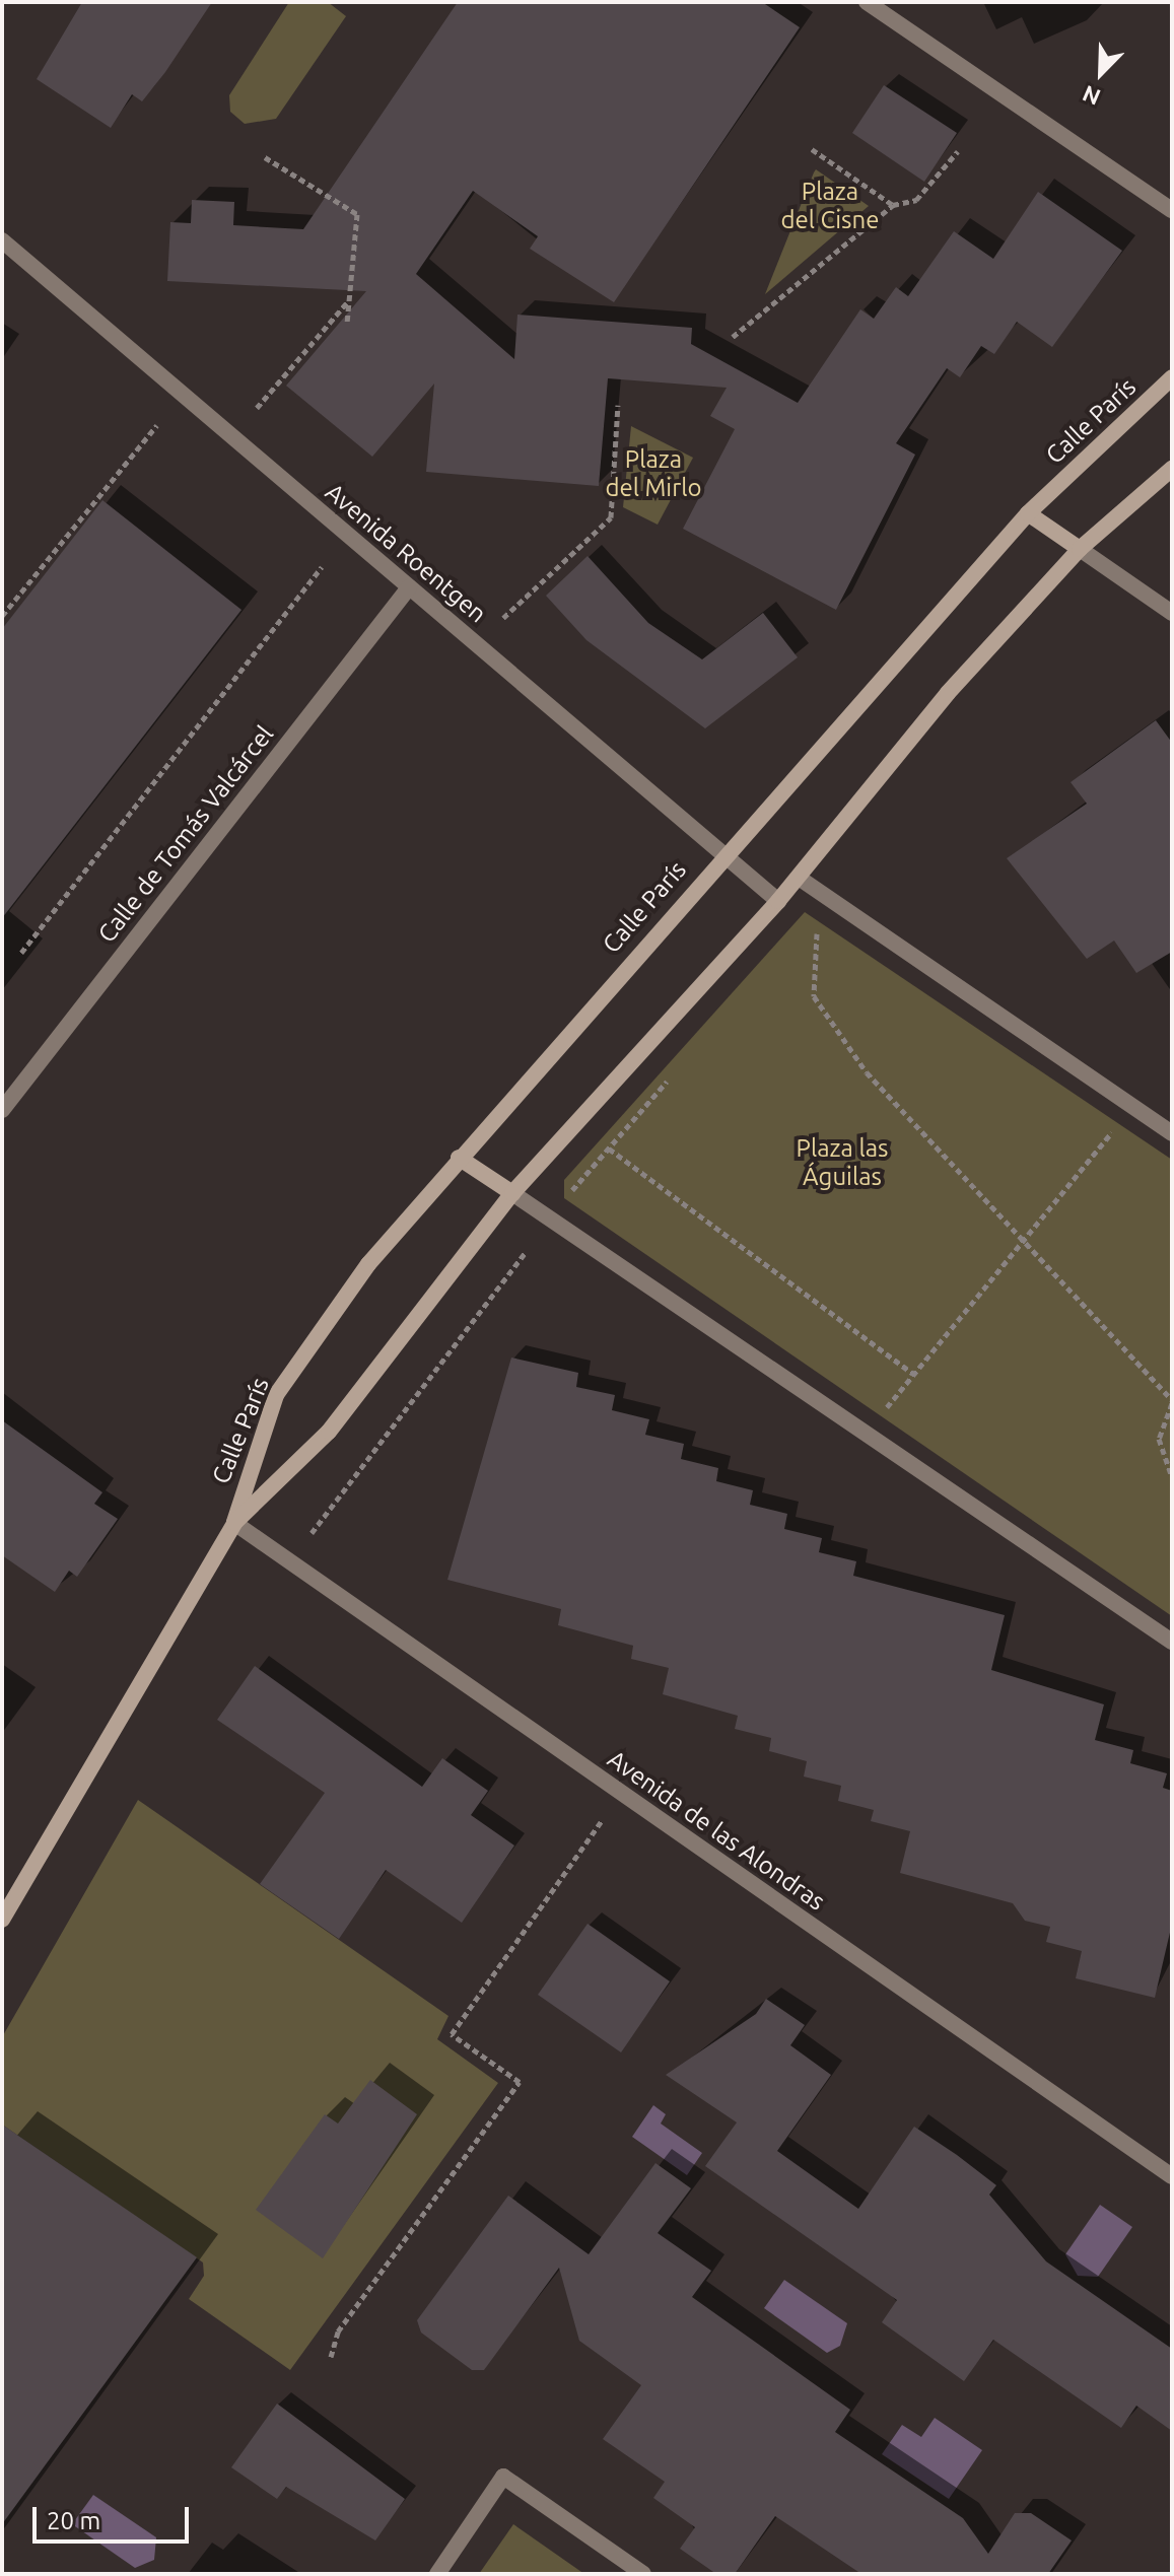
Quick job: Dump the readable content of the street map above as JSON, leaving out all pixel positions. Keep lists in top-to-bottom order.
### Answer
{
  "streets": {
    "main road": ["Calle París"],
    "street": ["Avenida Roentgen", "Calle de Tomás Valcárcel", "Avenida de las Alondras"]
  },
  "crossings": [
    ["Calle París", "Avenida Roentgen"],
    ["Calle París", "Avenida de las Alondras"],
    ["Avenida Roentgen", "Calle de Tomás Valcárcel"]
  ],
  "parks": ["Plaza del Cisne", "Plaza del Mirlo", "Plaza las Águilas"],
  "scale_bar": "20 m",
  "north": "bottom left"
}
